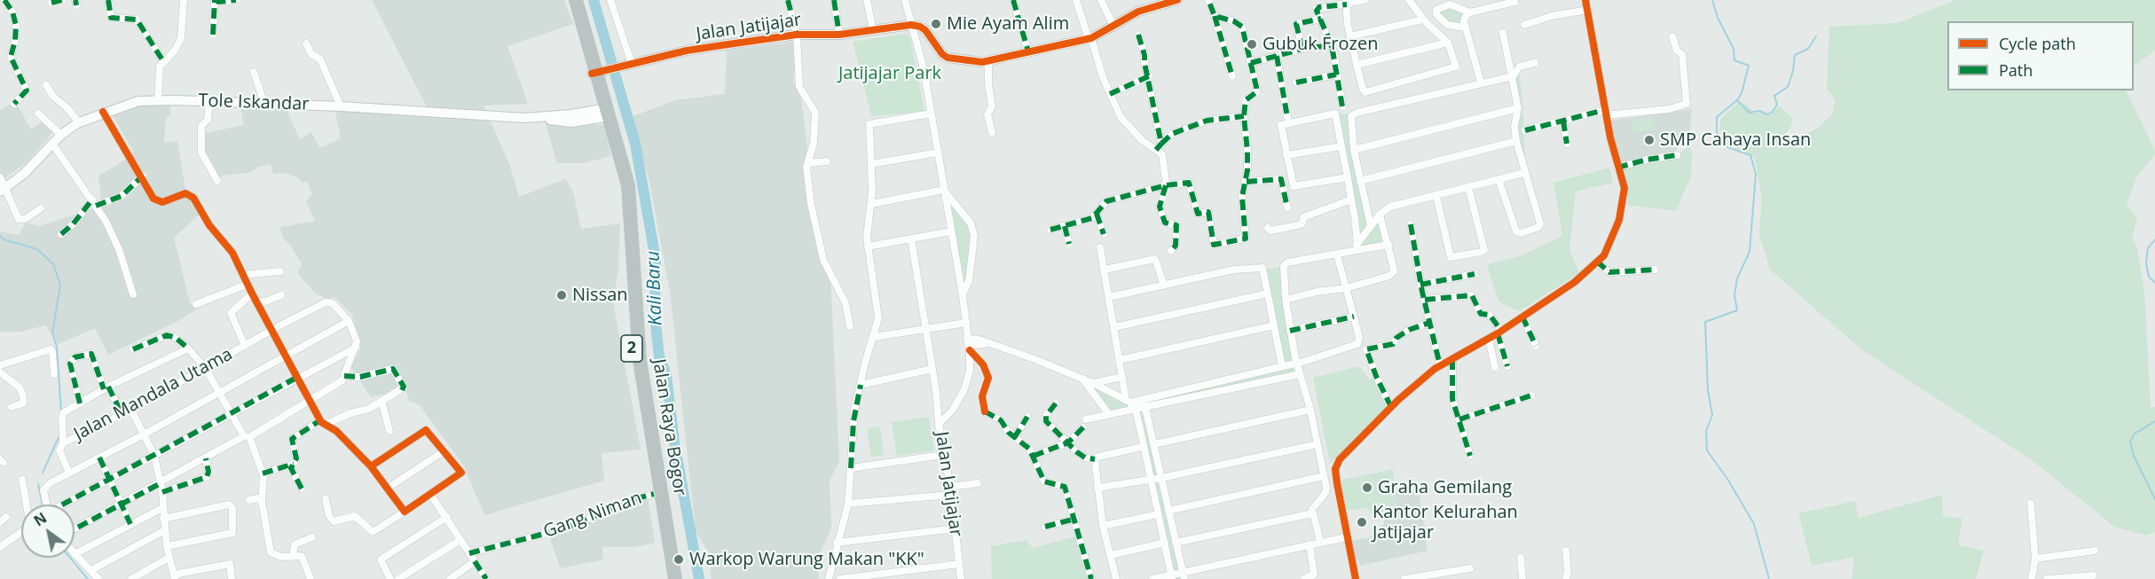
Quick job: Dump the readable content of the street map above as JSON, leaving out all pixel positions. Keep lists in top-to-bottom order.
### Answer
{
  "streets": {
    "highway": ["2", "Jalan Raya Bogor"],
    "main road": ["Jalan Jatijajar", "Tole Iskandar"],
    "street": ["Jalan Mandala Utama", "Gang Niman"]
  },
  "crossings": [
    ["Jalan Jatijajar", "Jalan Raya Bogor"],
    ["Tole Iskandar", "Jalan Raya Bogor"],
    ["Jalan Raya Bogor", "Gang Niman"]
  ],
  "water": ["Kali Baru"],
  "parks": ["Jatijajar Park"],
  "places": [
    "Mie Ayam Alim",
    "Gubuk Frozen",
    "SMP Cahaya Insan",
    "Nissan",
    "Graha Gemilang",
    "Kantor Kelurahan Jatijajar",
    "Warkop Warung Makan \"KK\""
  ],
  "legend": ["Cycle path", "Path"],
  "north": "top left"
}
